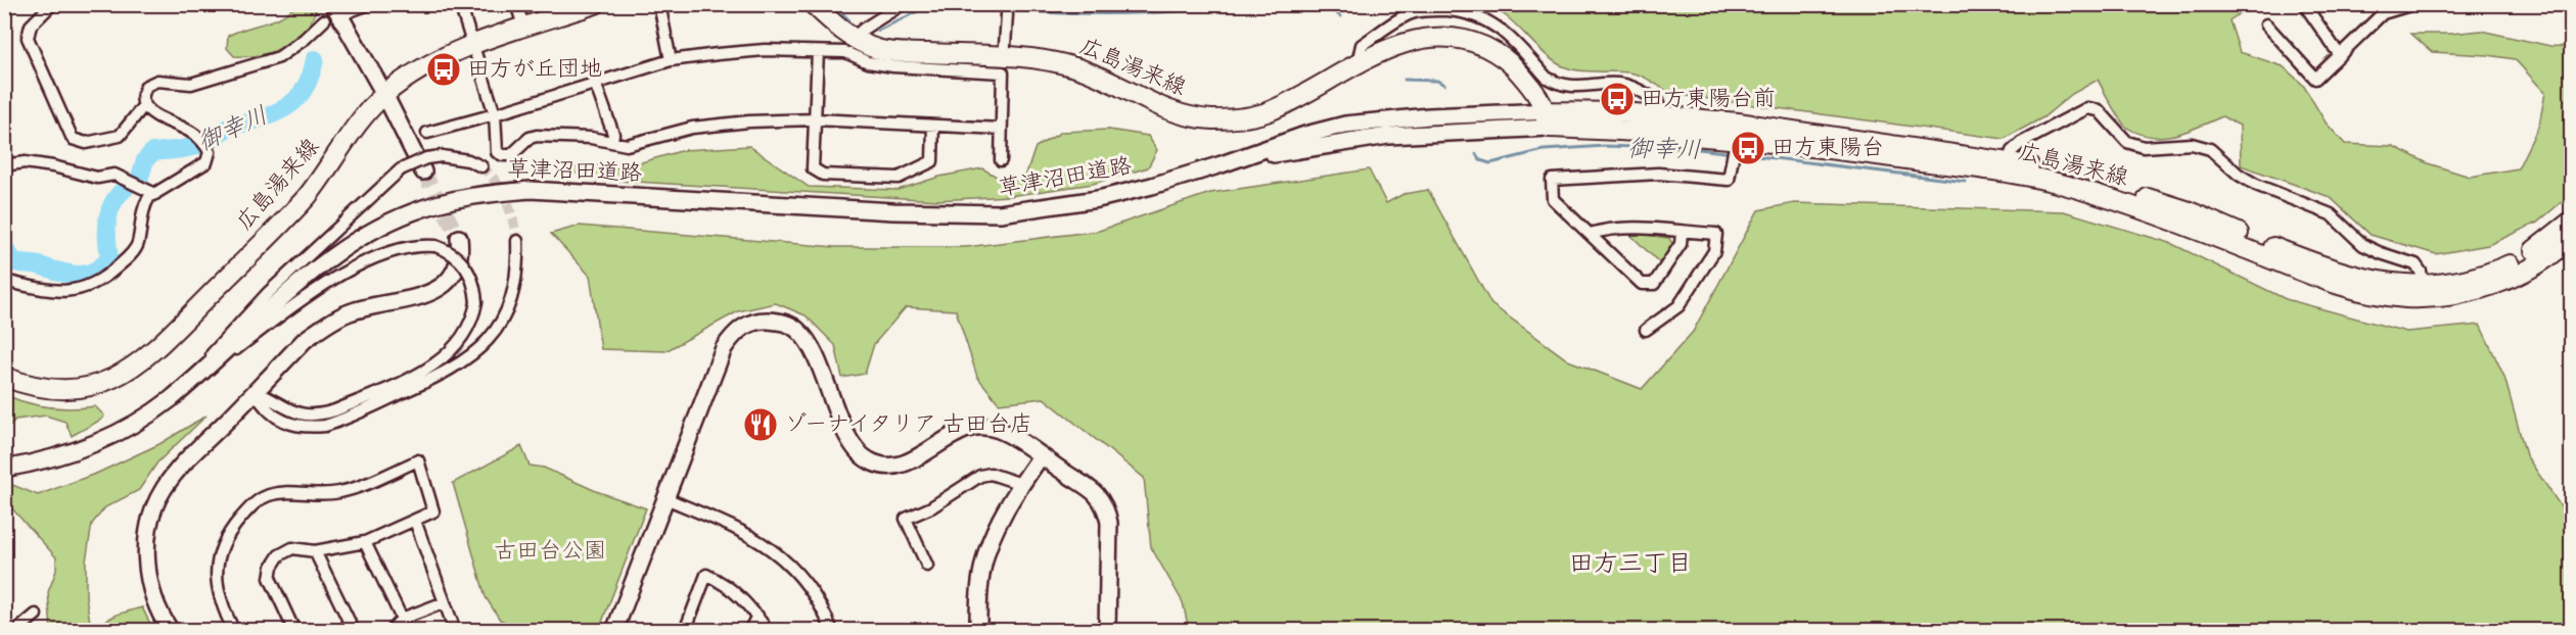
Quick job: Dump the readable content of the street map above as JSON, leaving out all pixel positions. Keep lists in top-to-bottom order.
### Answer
{
  "streets": {
    "main road": ["広島湯来線"],
    "street": ["草津沼田道路"]
  },
  "crossings": [
    ["広島湯来線", "草津沼田道路"]
  ],
  "districts": ["田方三丁目"],
  "water": ["御幸川"],
  "parks": ["古田台公園"],
  "places": {
    "bus stop": ["田方が丘団地", "田方東陽台前", "田方東陽台"],
    "restaurant": ["ゾーナイタリア 古田台店"]
  }
}
